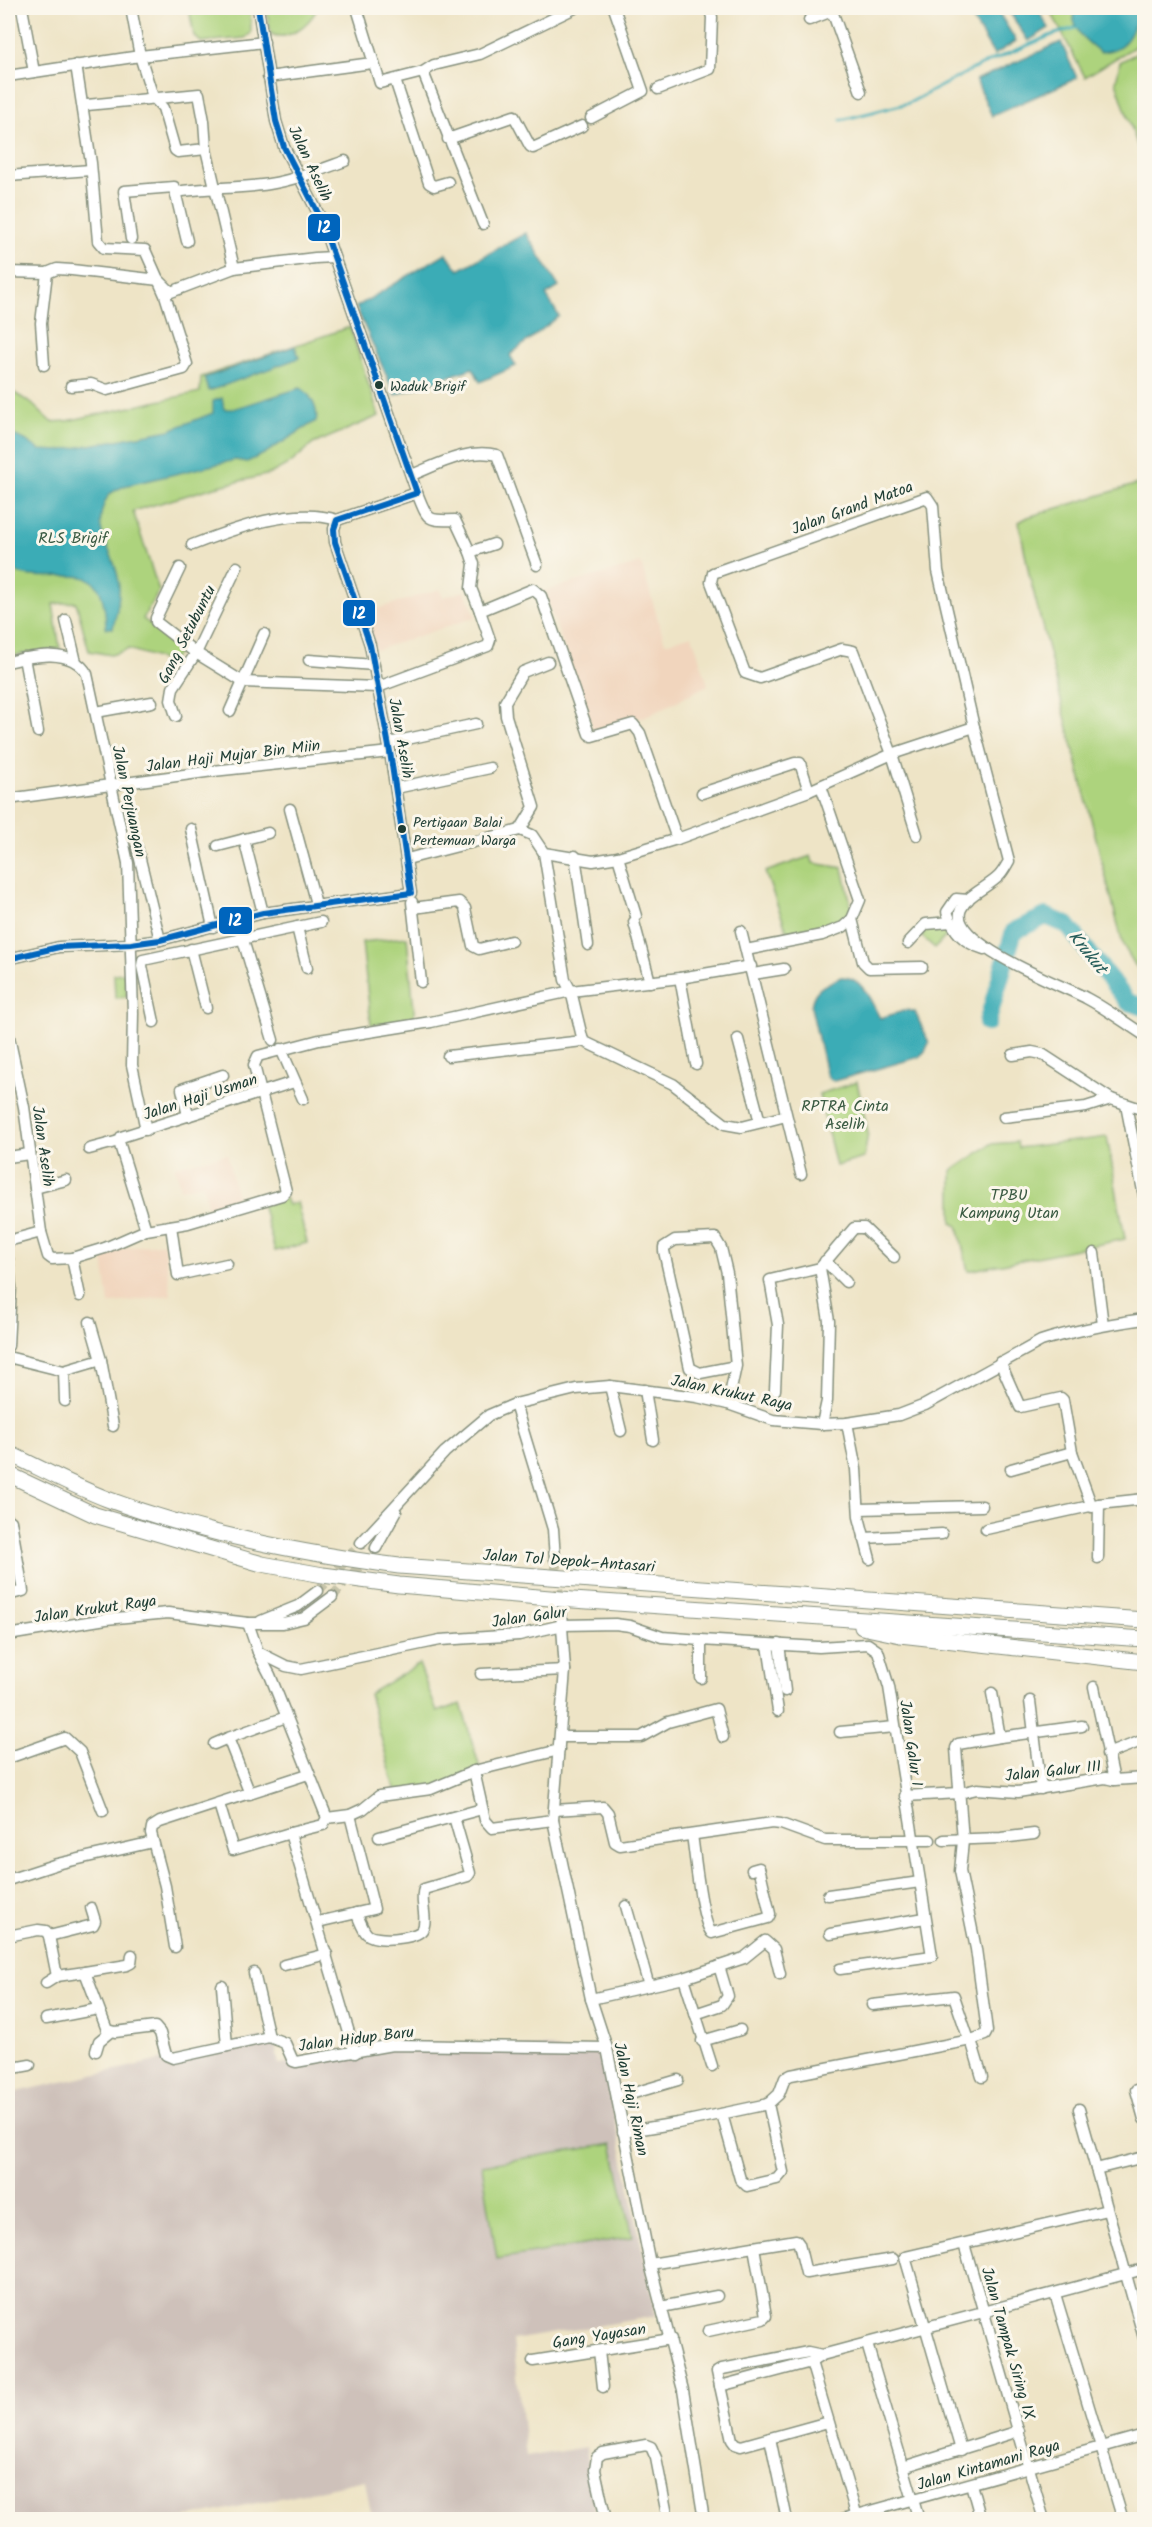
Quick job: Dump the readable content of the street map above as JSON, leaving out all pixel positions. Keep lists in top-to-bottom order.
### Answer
{
  "streets": {
    "highway": ["Jalan Tol Depok–Antasari"],
    "street": [
      "Jalan Aselih",
      "Jalan Grand Matoa",
      "Gang Setubuntu",
      "Jalan Haji Mujar Bin Miin",
      "Jalan Perjuangan",
      "Jalan Haji Usman",
      "Jalan Krukut Raya",
      "Jalan Galur",
      "Jalan Galur I",
      "Jalan Galur III",
      "Jalan Hidup Baru",
      "Jalan Haji Riman",
      "Gang Yayasan",
      "Jalan Tampak Siring IX",
      "Jalan Kintamani Raya"
    ]
  },
  "crossings": [
    ["Jalan Aselih", "Jalan Haji Mujar Bin Miin"],
    ["Jalan Haji Mujar Bin Miin", "Jalan Perjuangan"],
    ["Jalan Perjuangan", "Jalan Haji Usman"],
    ["Jalan Galur", "Jalan Galur I"],
    ["Jalan Galur", "Jalan Haji Riman"],
    ["Jalan Galur I", "Jalan Galur III"],
    ["Jalan Hidup Baru", "Jalan Haji Riman"],
    ["Jalan Haji Riman", "Gang Yayasan"],
    ["Jalan Tampak Siring IX", "Jalan Kintamani Raya"]
  ],
  "water": ["Krukut"],
  "parks": ["RLS Brigif", "RPTRA Cinta Aselih", "TPBU Kampung Utan"],
  "places": ["Waduk Brigif", "Pertigaan Balai Pertemuan Warga"],
  "lines": ["transit line 12"]
}
